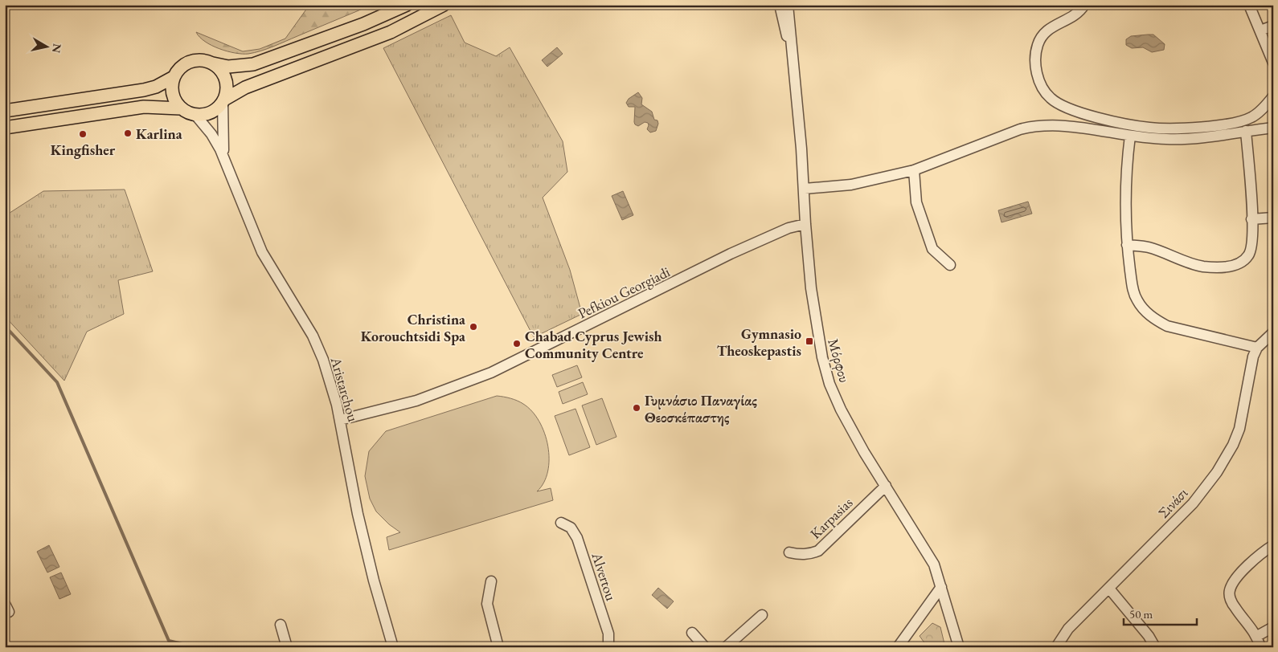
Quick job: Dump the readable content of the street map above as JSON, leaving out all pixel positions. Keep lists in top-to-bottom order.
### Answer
{
  "streets": {
    "street": [
      "Pefkiou Georgiadi",
      "Μόρφου",
      "Aristarchou",
      "Σινάσι",
      "Karpasias",
      "Alvertou"
    ]
  },
  "crossings": [
    ["Pefkiou Georgiadi", "Μόρφου"],
    ["Pefkiou Georgiadi", "Aristarchou"],
    ["Μόρφου", "Karpasias"]
  ],
  "places": {
    "other": [
      "Karlina",
      "Kingfisher",
      "Christina Korouchtsidi Spa",
      "Chabad Cyprus Jewish Community Centre",
      "Γυμνάσιο Παναγίας Θεοσκέπαστης"
    ],
    "transit": ["Gymnasio Theoskepastis"]
  },
  "scale_bar": "50 m",
  "north": "right"
}
